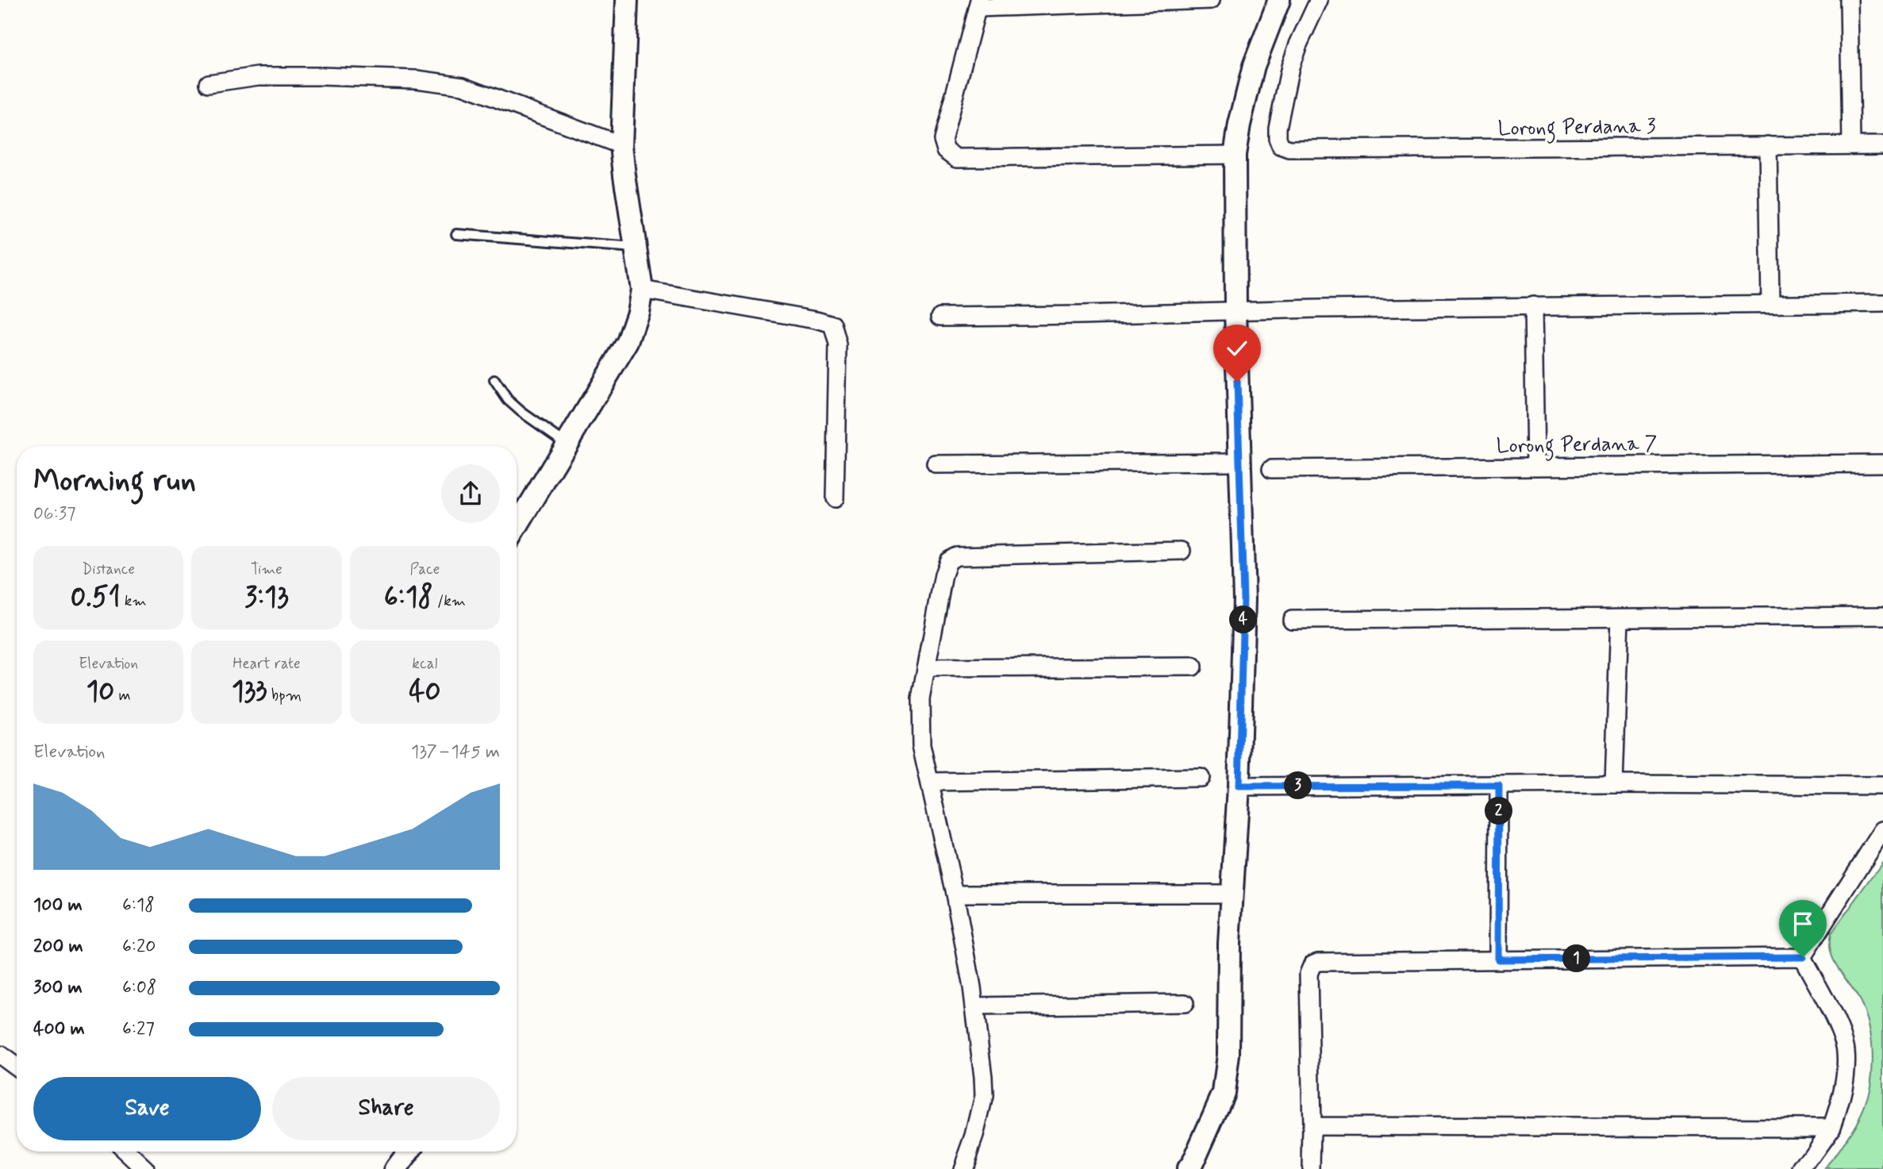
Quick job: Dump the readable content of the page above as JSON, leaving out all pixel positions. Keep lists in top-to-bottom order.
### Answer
{
  "streets": {
    "street": ["Lorong Perdana 3", "Lorong Perdana 7"]
  },
  "page": {
    "heading": ["Morning run", "06:37"],
    "stats": [
      ["Distance", "0.51 km"],
      ["Time", "3:13"],
      ["Pace", "6:18 /km"],
      ["Elevation", "10 m"],
      ["Heart rate", "133 bpm"],
      ["kcal", "40"]
    ],
    "pins": [
      "4",
      "3",
      "2",
      "1"
    ],
    "chart": ["Elevation", "137–145 m"],
    "list": [
      {
        "name": "100 m",
        "note": "6:18"
      },
      {
        "name": "200 m",
        "note": "6:20"
      },
      {
        "name": "300 m",
        "note": "6:08"
      },
      {
        "name": "400 m",
        "note": "6:27"
      }
    ],
    "buttons": ["Save", "Share"]
  }
}
